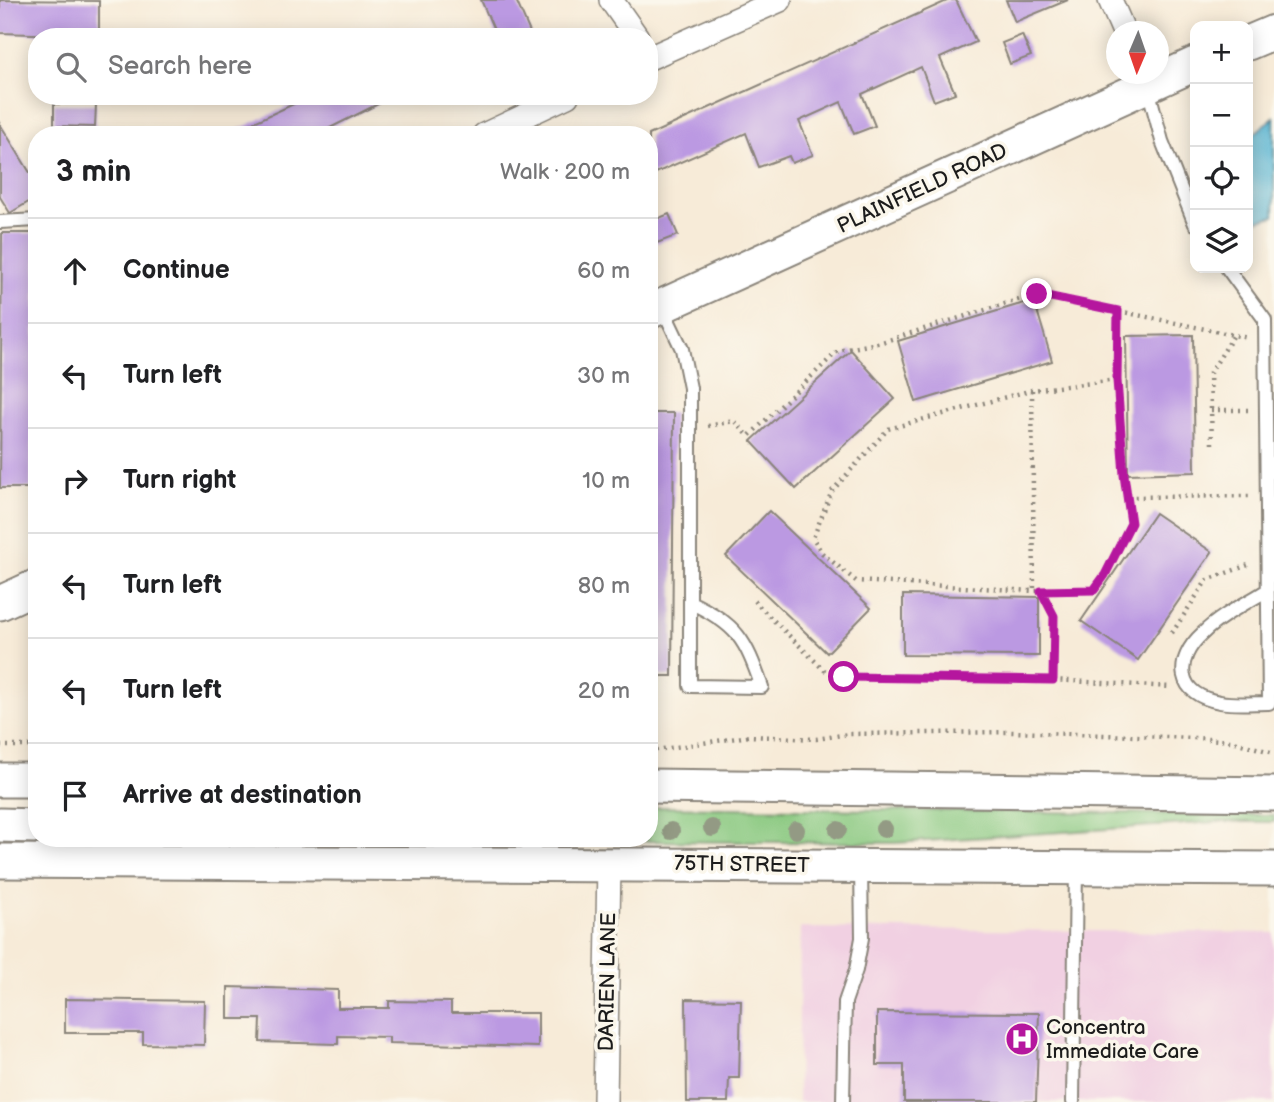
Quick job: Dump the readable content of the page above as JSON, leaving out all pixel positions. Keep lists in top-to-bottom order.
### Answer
{
  "streets": {
    "main road": ["PLAINFIELD ROAD", "75TH STREET"],
    "street": ["DARIEN LANE"]
  },
  "crossings": [
    ["75TH STREET", "DARIEN LANE"]
  ],
  "places": {
    "hospital": ["Concentra Immediate Care"]
  },
  "north": "bottom",
  "page": {
    "map_buttons": ["+", "−"],
    "search": "Search here",
    "heading": ["3 min", "Walk · 200 m"],
    "list": [
      ["Continue", "60 m"],
      ["Turn left", "30 m"],
      ["Turn right", "10 m"],
      ["Turn left", "80 m"],
      ["Turn left", "20 m"],
      "Arrive at destination"
    ]
  }
}
